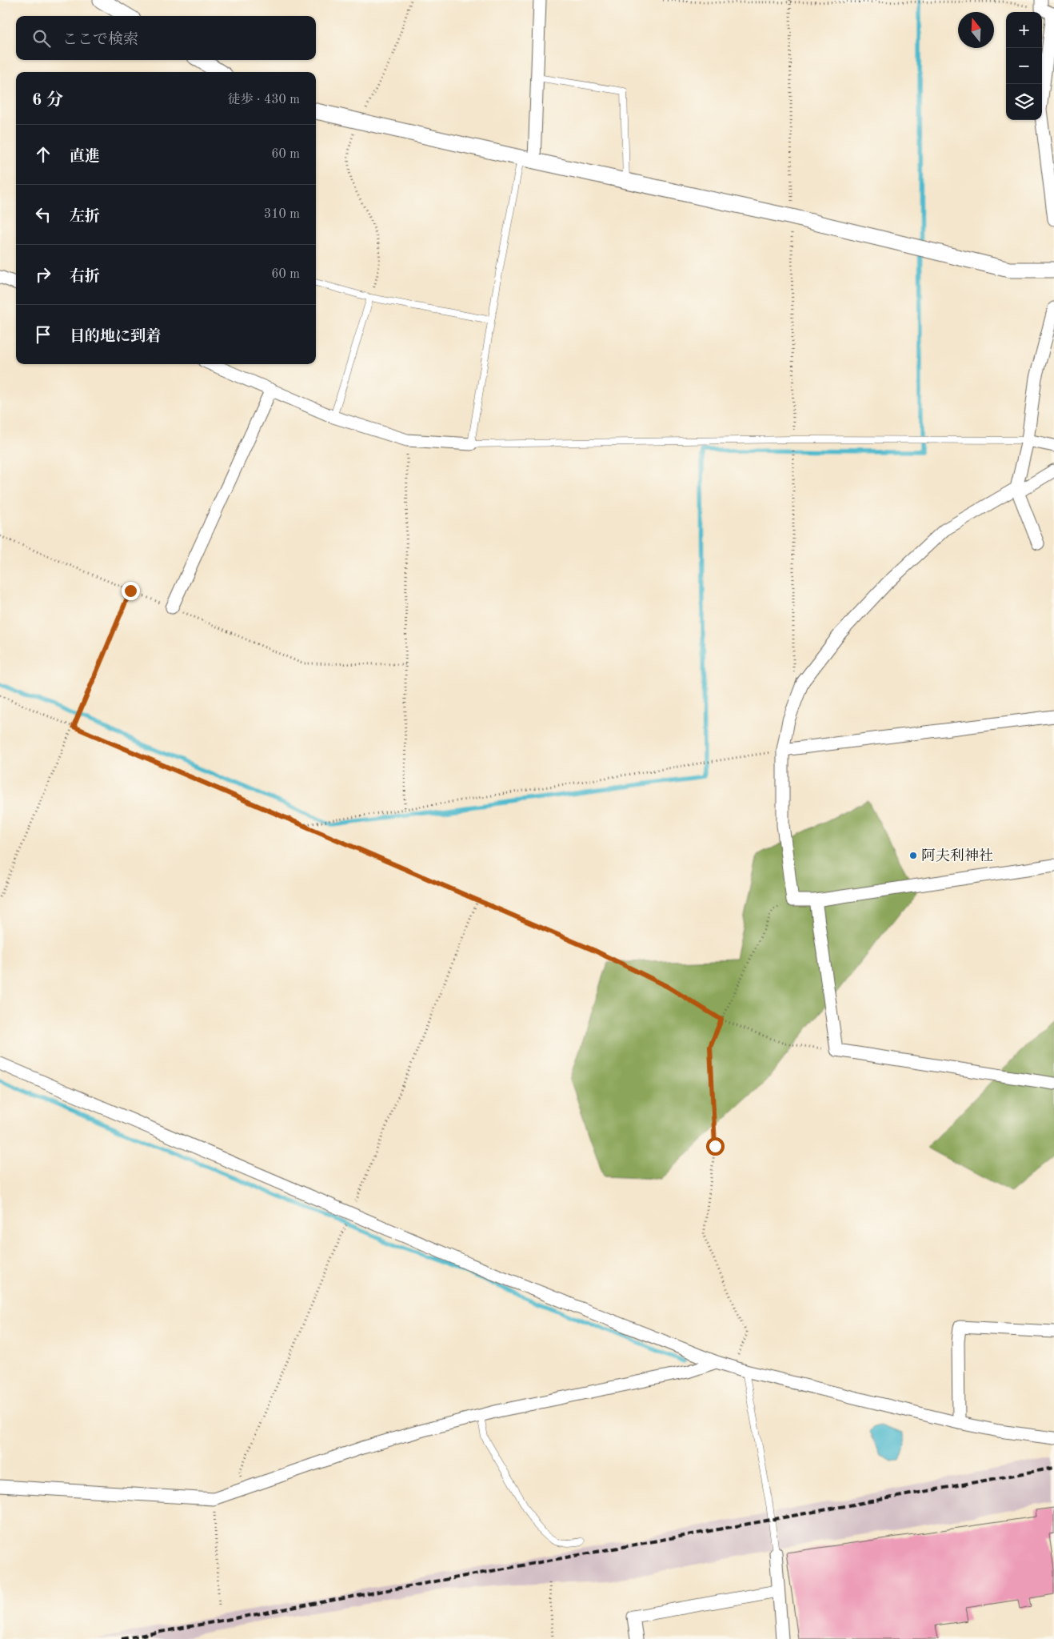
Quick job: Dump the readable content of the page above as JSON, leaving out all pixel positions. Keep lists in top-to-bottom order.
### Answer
{
  "places": ["阿夫利神社"],
  "north": "top",
  "page": {
    "map_buttons": ["+", "−"],
    "search": "ここで検索",
    "heading": ["6 分", "徒歩 · 430 m"],
    "list": [
      ["直進", "60 m"],
      ["左折", "310 m"],
      ["右折", "60 m"],
      "目的地に到着"
    ]
  }
}
